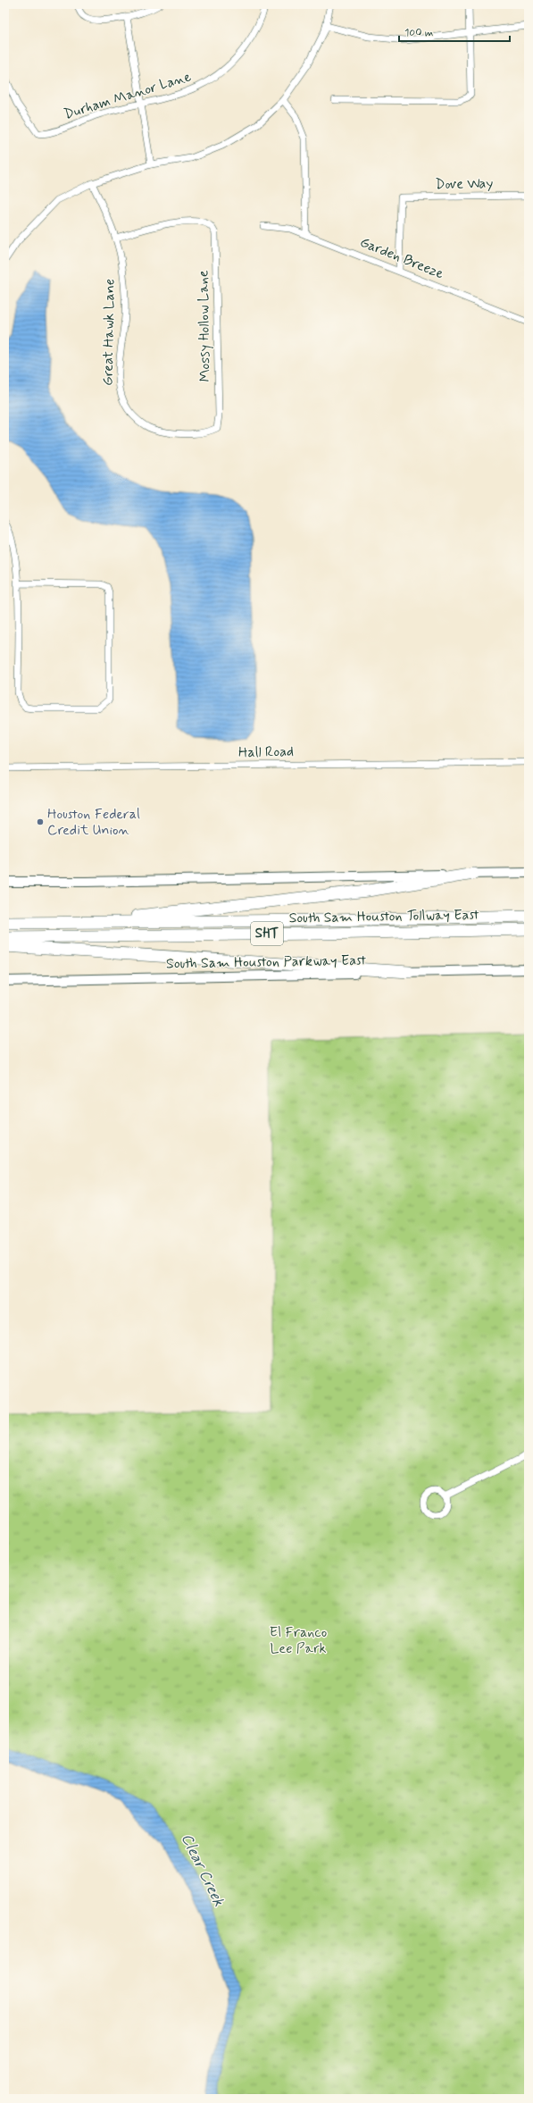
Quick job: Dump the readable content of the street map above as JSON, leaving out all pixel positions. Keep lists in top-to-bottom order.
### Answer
{
  "streets": {
    "highway": ["South Sam Houston Tollway East", "SHT"],
    "main road": ["South Sam Houston Parkway East"],
    "street": [
      "Durham Manor Lane",
      "Dove Way",
      "Garden Breeze",
      "Mossy Hollow Lane",
      "Great Hawk Lane",
      "Hall Road"
    ]
  },
  "crossings": [
    ["Dove Way", "Garden Breeze"],
    ["Mossy Hollow Lane", "Great Hawk Lane"]
  ],
  "water": ["Clear Creek"],
  "parks": ["El Franco Lee Park"],
  "places": ["Houston Federal Credit Union"],
  "scale_bar": "100 m"
}
